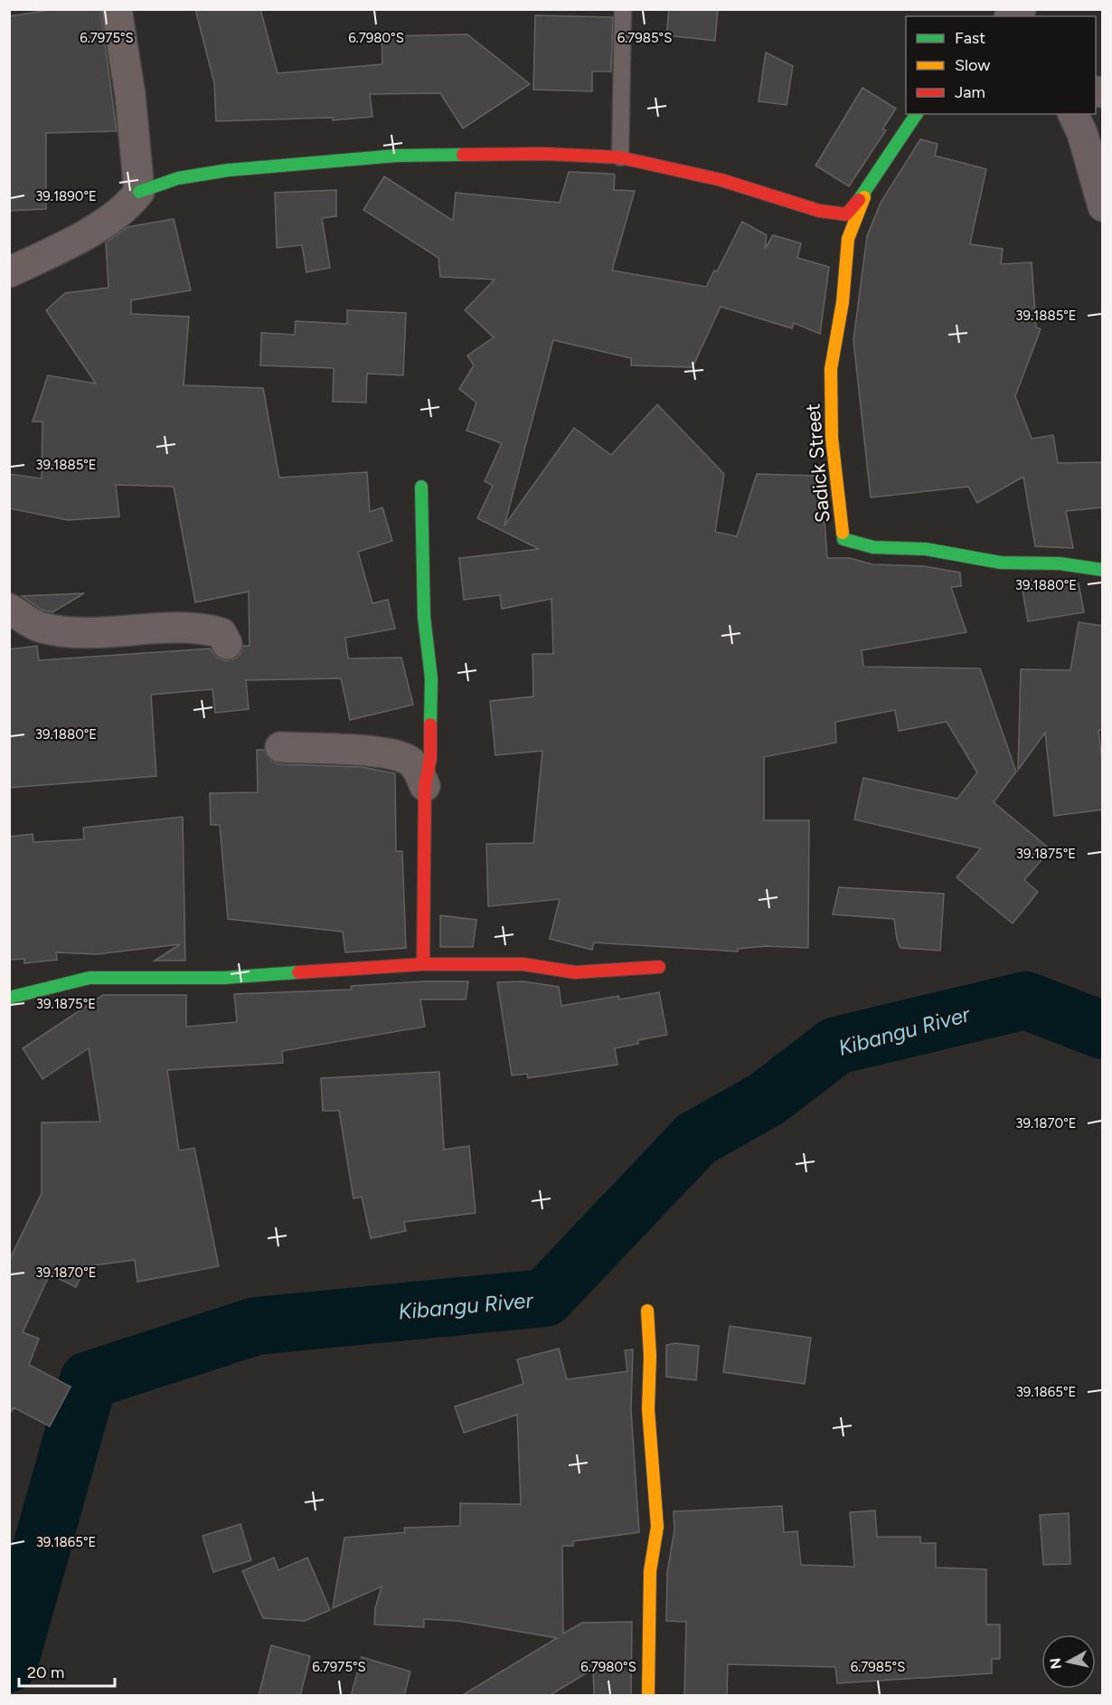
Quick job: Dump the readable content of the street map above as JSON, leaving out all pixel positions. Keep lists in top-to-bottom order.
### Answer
{
  "streets": {
    "street": ["Sadick Street"]
  },
  "water": ["Kibangu River"],
  "legend": ["Fast", "Slow", "Jam"],
  "scale_bar": "20 m",
  "north": "left",
  "coordinates": [
    "6.7975°S",
    "6.7980°S",
    "6.7985°S",
    "39.1890°E",
    "39.1885°E",
    "39.1880°E",
    "39.1875°E",
    "39.1870°E",
    "39.1865°E"
  ]
}
